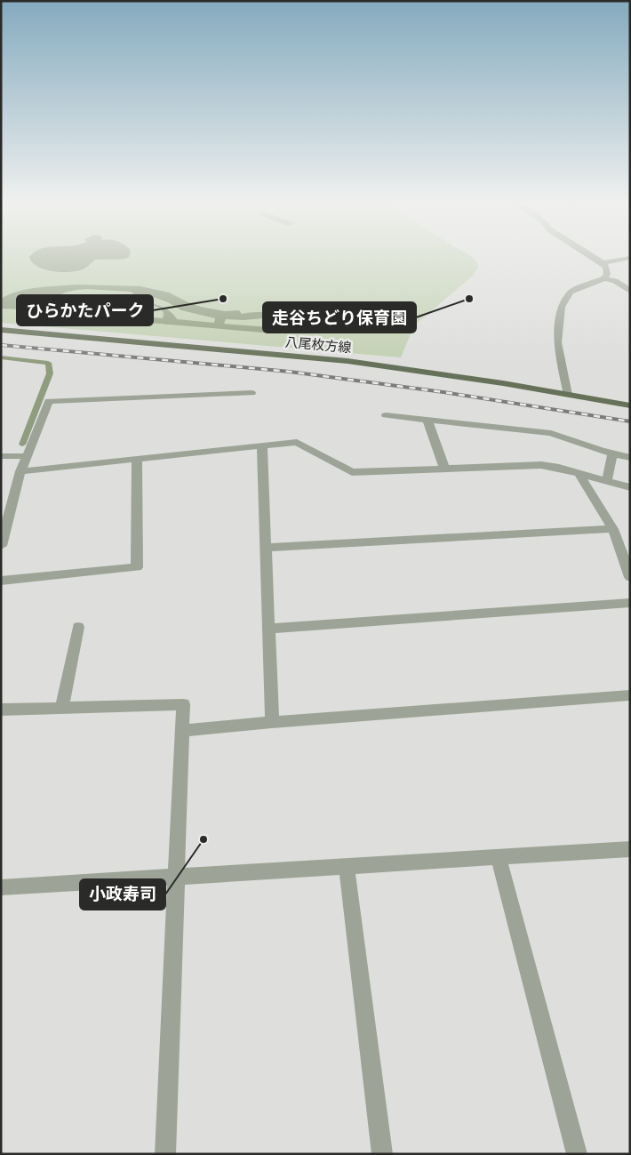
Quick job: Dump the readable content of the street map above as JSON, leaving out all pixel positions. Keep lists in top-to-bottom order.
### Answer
{
  "streets": {
    "main road": ["八尾枚方線"]
  },
  "places": ["ひらかたパーク", "走谷ちどり保育園", "小政寿司"]
}
